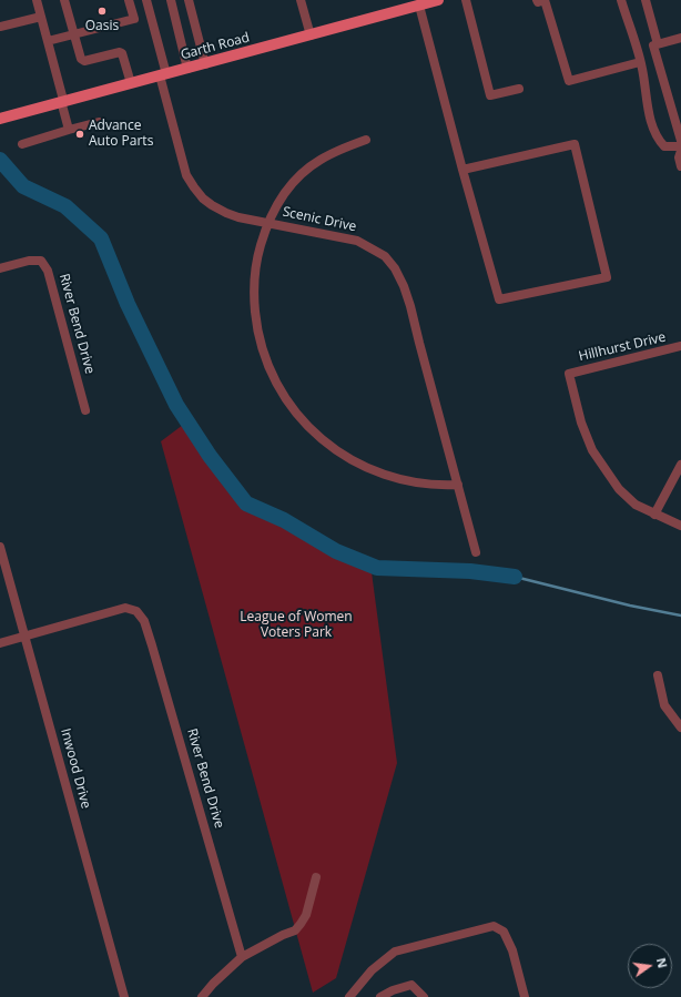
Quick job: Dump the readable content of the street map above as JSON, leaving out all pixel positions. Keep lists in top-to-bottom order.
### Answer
{
  "streets": {
    "main road": ["Garth Road"],
    "street": [
      "Scenic Drive",
      "River Bend Drive",
      "Hillhurst Drive",
      "Inwood Drive"
    ]
  },
  "crossings": [
    ["Garth Road", "Scenic Drive"],
    ["River Bend Drive", "Inwood Drive"]
  ],
  "parks": ["League of Women Voters Park"],
  "places": ["Oasis", "Advance Auto Parts"],
  "north": "right"
}
